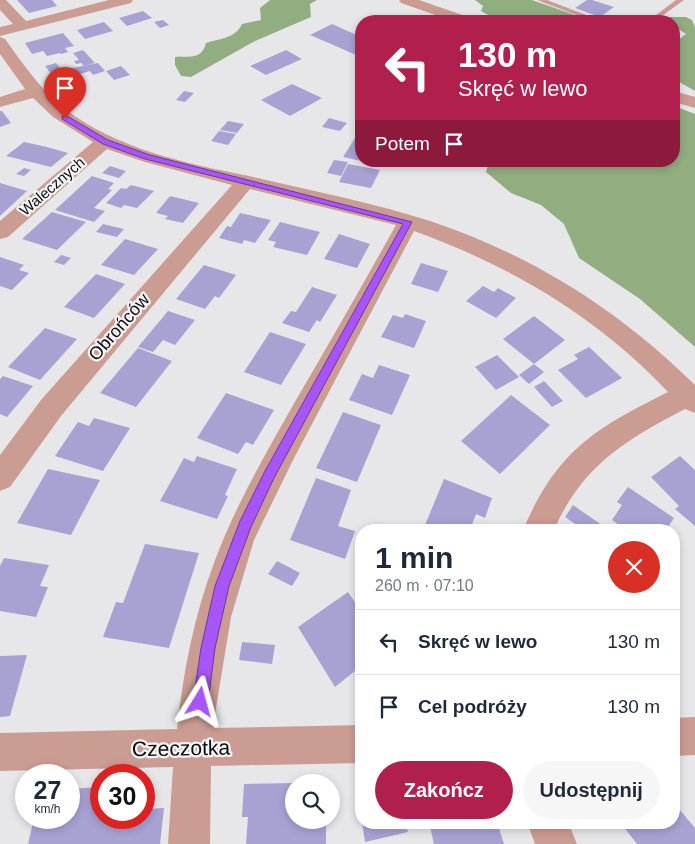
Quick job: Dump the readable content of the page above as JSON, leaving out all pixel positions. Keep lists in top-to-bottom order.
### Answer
{
  "streets": {
    "street": ["Walecznych", "Obrońców", "Czeczotka"]
  },
  "page": {
    "turn": ["130 m", "Skręć w lewo"],
    "then": "Potem",
    "heading": ["1 min", "260 m · 07:10"],
    "list": [
      {
        "name": "Skręć w lewo",
        "value": "130 m"
      },
      {
        "name": "Cel podróży",
        "value": "130 m"
      }
    ],
    "buttons": ["Zakończ", "Udostępnij"],
    "speed": "27 km/h",
    "limit": "30"
  }
}
